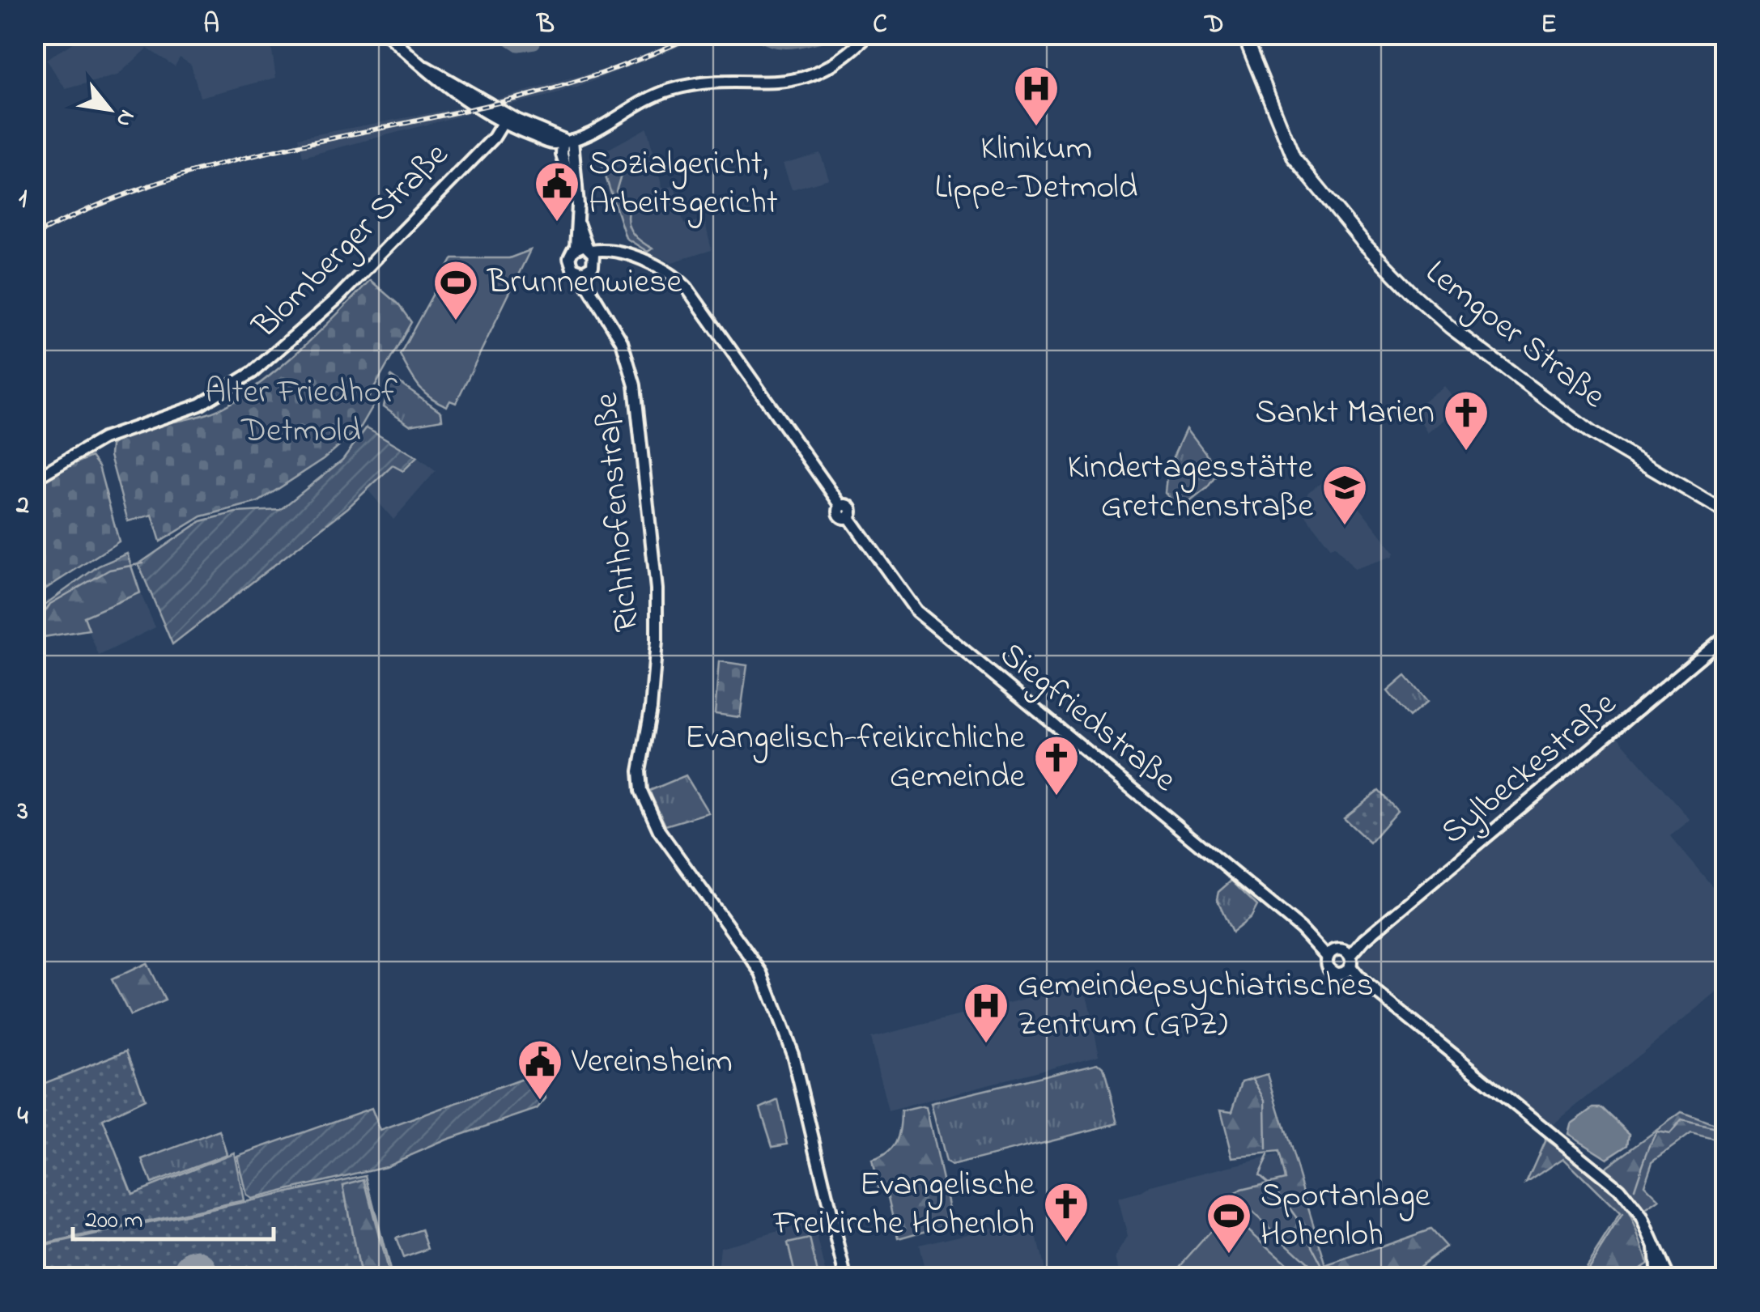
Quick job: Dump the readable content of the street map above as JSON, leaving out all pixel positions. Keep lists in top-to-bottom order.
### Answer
{
  "streets": {
    "main road": ["Lemgoer Straße"],
    "street": [
      "Blomberger Straße",
      "Richthofenstraße",
      "Siegfriedstraße",
      "Sylbeckestraße"
    ]
  },
  "crossings": [
    ["Richthofenstraße", "Siegfriedstraße"],
    ["Siegfriedstraße", "Sylbeckestraße"]
  ],
  "parks": ["Alter Friedhof Detmold"],
  "places": {
    "hospital": ["Klinikum Lippe-Detmold", "Gemeindepsychiatrisches Zentrum (GPZ)"],
    "public building": ["Sozialgericht, Arbeitsgericht", "Vereinsheim"],
    "sports": ["Brunnenwiese", "Sportanlage Hohenloh"],
    "church": ["Sankt Marien", "Evangelisch-freikirchliche Gemeinde", "Evangelische Freikirche Hohenloh"],
    "school or university": ["Kindertagesstätte Gretchenstraße"]
  },
  "scale_bar": "200 m",
  "north": "bottom right",
  "grid": {
    "columns": [
      "A",
      "B",
      "C",
      "D",
      "E"
    ],
    "rows": [
      "1",
      "2",
      "3",
      "4"
    ]
  }
}
